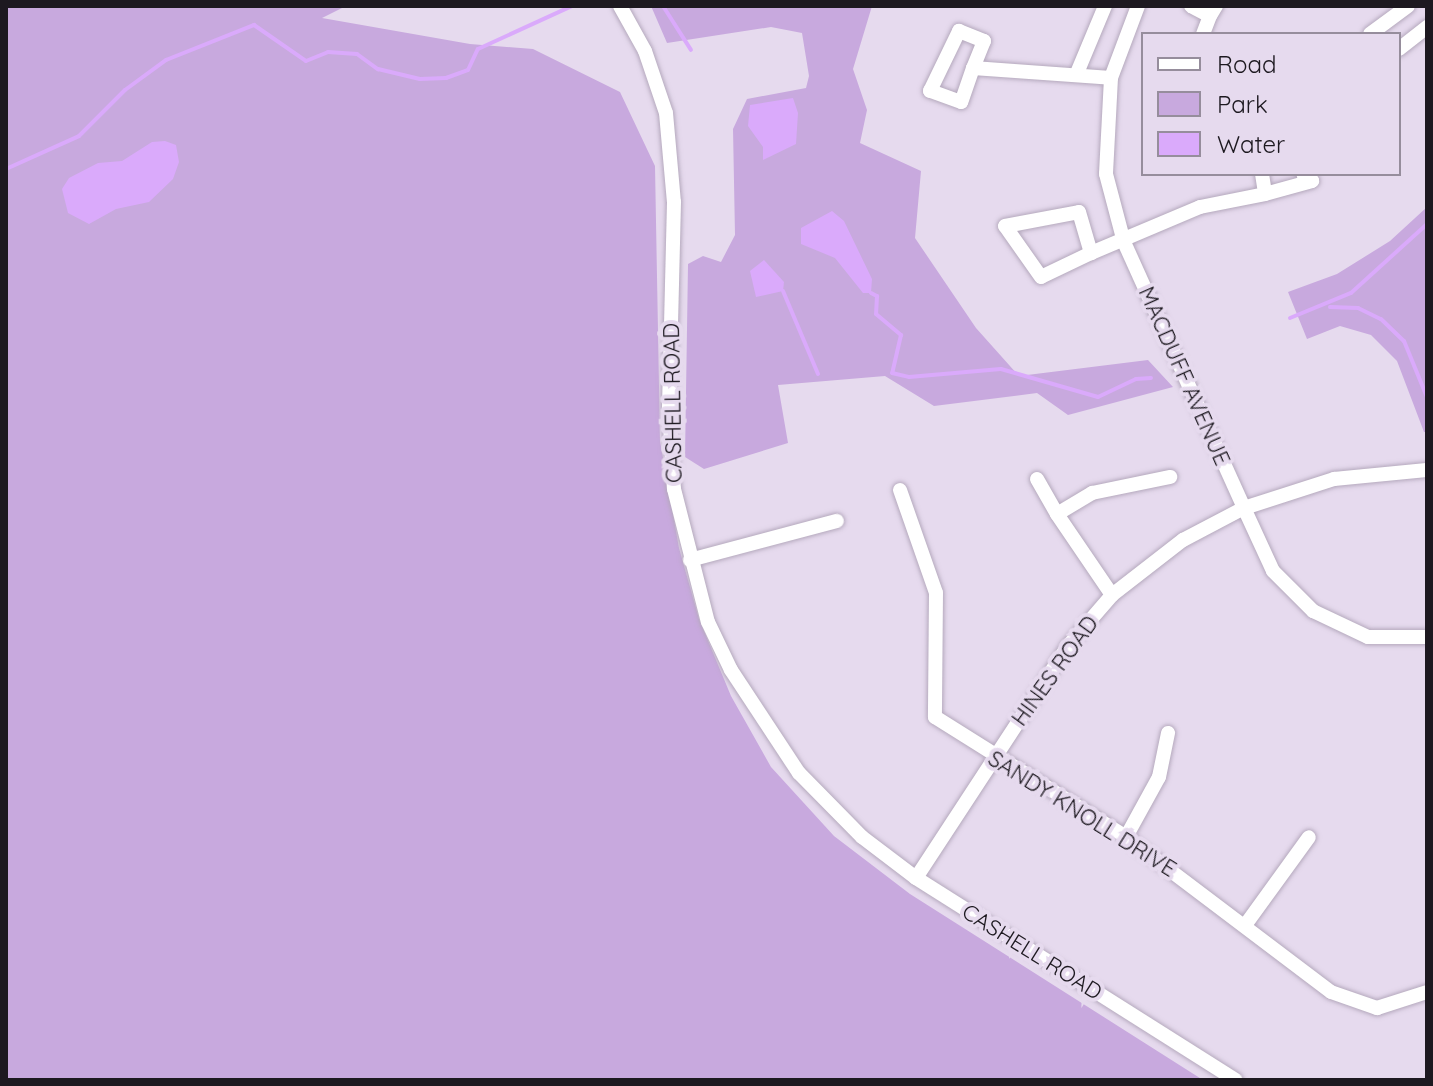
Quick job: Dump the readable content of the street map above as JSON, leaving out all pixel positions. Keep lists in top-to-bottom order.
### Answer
{
  "streets": {
    "street": [
      "MACDUFF AVENUE",
      "CASHELL ROAD",
      "HINES ROAD",
      "SANDY KNOLL DRIVE"
    ]
  },
  "crossings": [
    ["MACDUFF AVENUE", "HINES ROAD"],
    ["CASHELL ROAD", "HINES ROAD"],
    ["HINES ROAD", "SANDY KNOLL DRIVE"]
  ],
  "legend": ["Road", "Park", "Water"]
}
